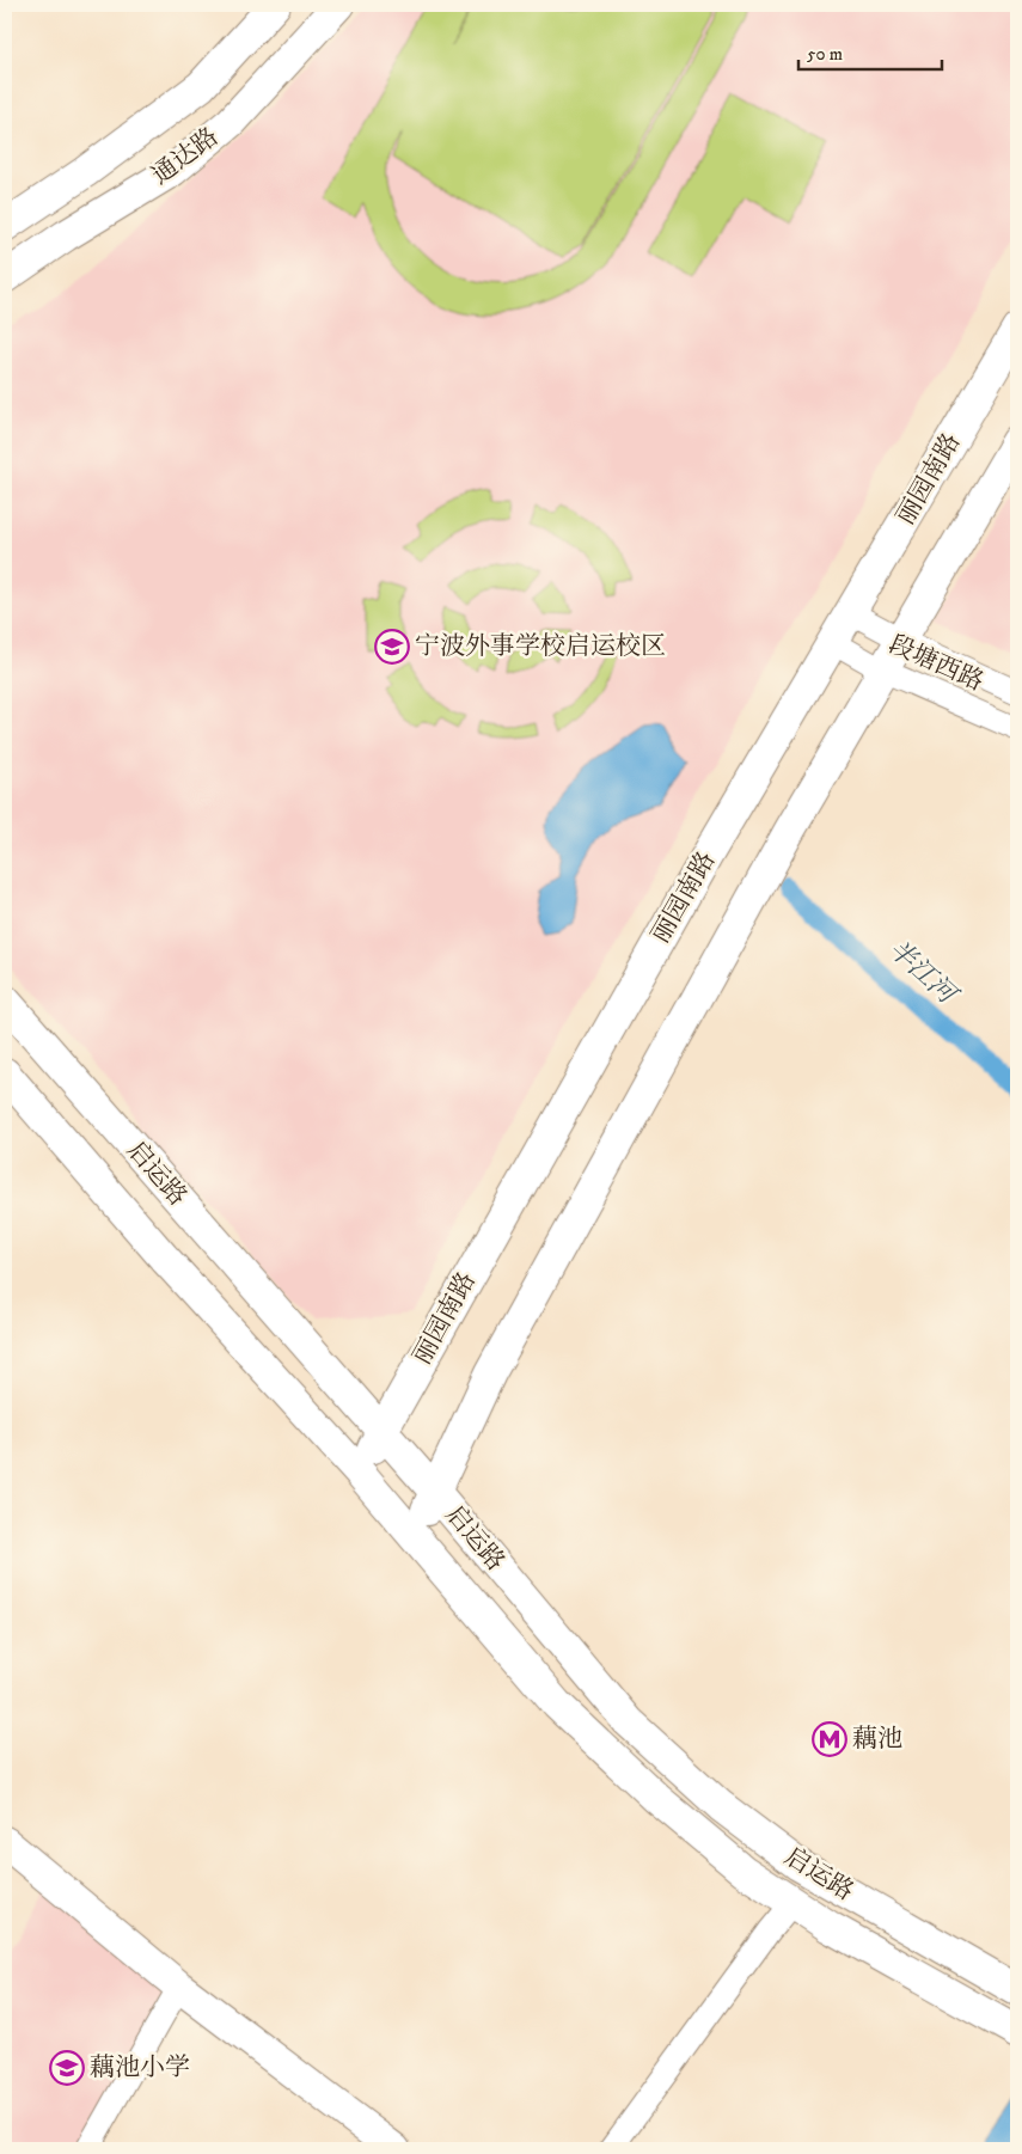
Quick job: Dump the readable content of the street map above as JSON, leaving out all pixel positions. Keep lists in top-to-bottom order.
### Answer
{
  "streets": {
    "main road": ["通达路", "丽园南路", "启运路"],
    "street": ["段塘西路"]
  },
  "crossings": [
    ["丽园南路", "段塘西路"],
    ["丽园南路", "启运路"]
  ],
  "water": ["半江河"],
  "places": {
    "school or university": ["宁波外事学校启运校区", "藕池小学"],
    "metro station": ["藕池"]
  },
  "scale_bar": "50 m"
}
